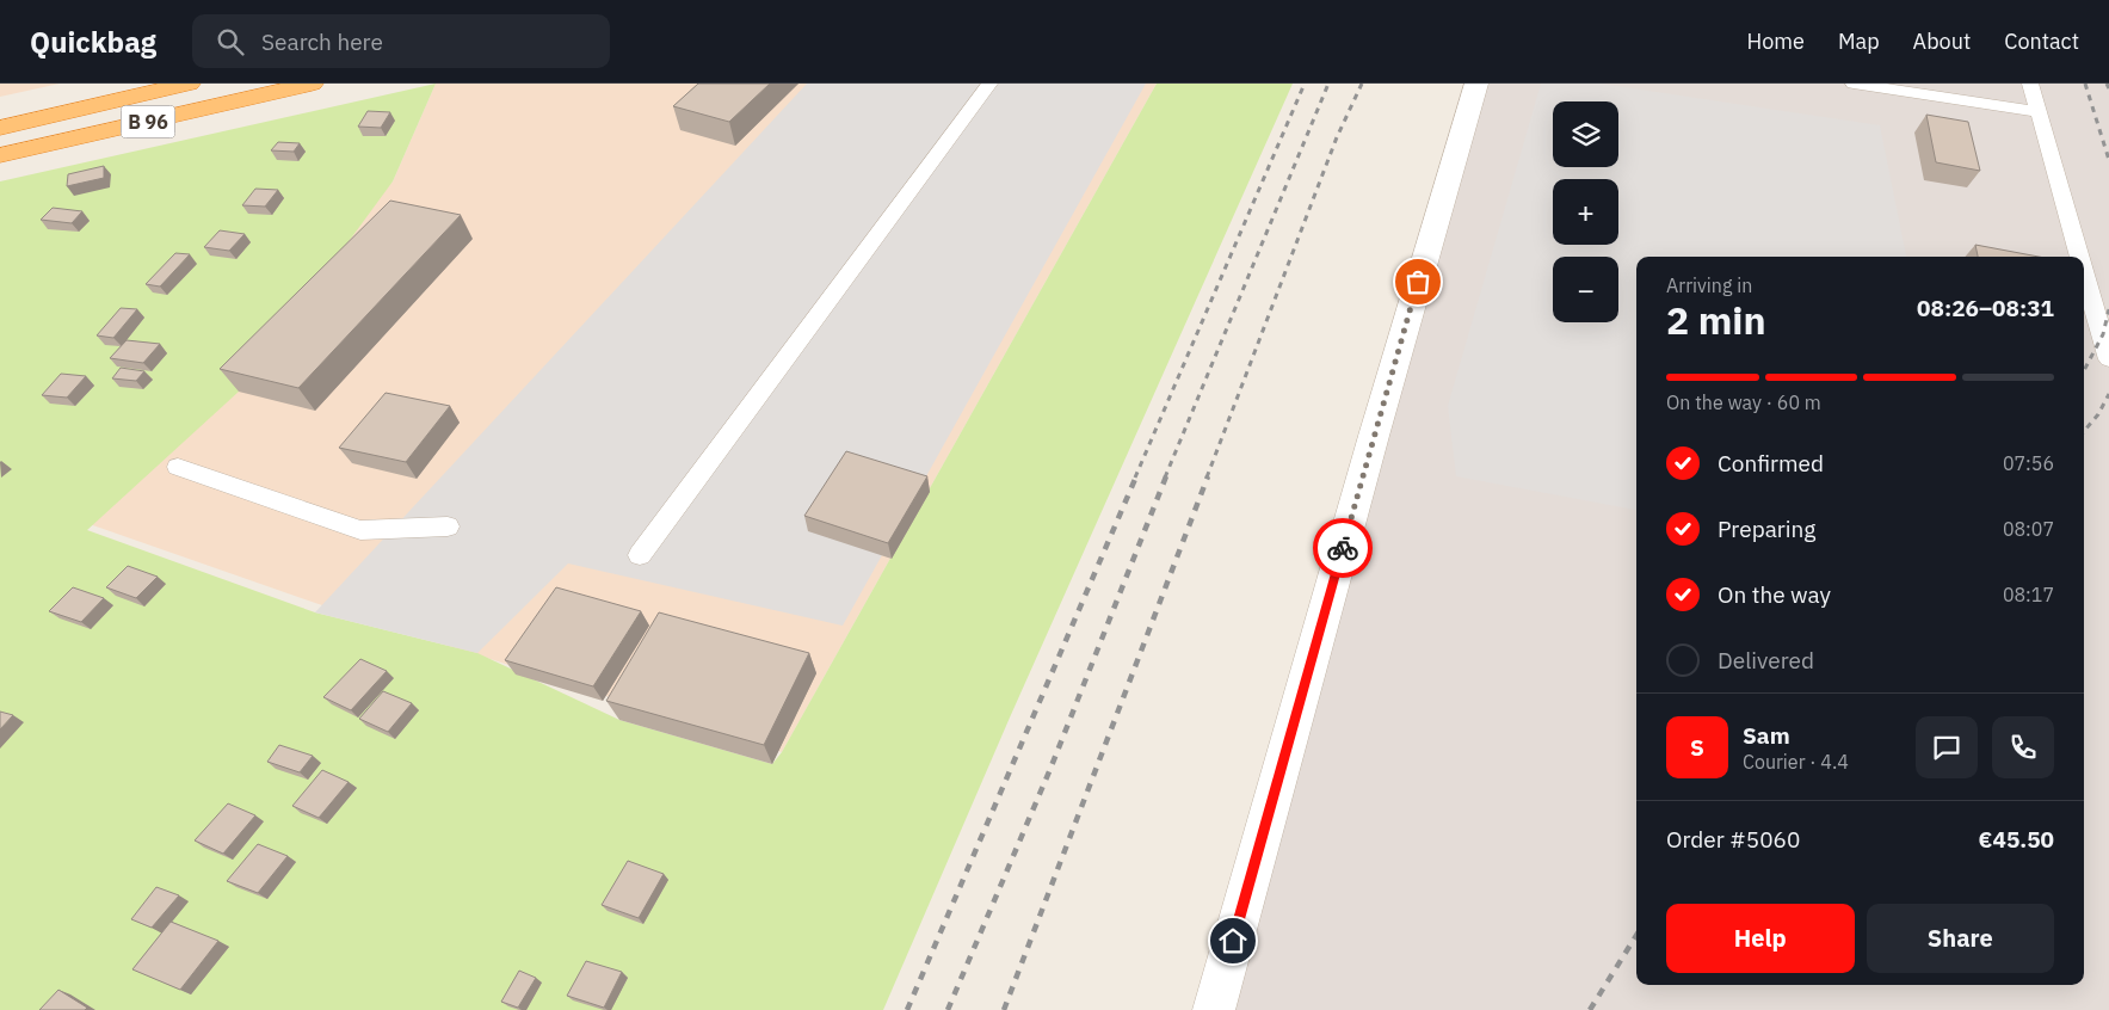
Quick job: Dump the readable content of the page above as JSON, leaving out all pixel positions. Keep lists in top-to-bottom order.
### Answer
{
  "streets": {
    "highway": ["B 96"]
  },
  "page": {
    "header": "Quickbag",
    "search": "Search here",
    "nav": [
      "Home",
      "Map",
      "About",
      "Contact"
    ],
    "map_buttons": ["+", "−"],
    "heading": ["2 min", "Arriving in", "08:26–08:31"],
    "panel": [
      "Sam",
      "Courier · 4.4",
      "Order #5060",
      "€45.50"
    ],
    "bar": "On the way · 60 m",
    "list": [
      ["Confirmed", "07:56"],
      ["Preparing", "08:07"],
      ["On the way", "08:17"],
      "Delivered"
    ],
    "round": "S",
    "buttons": ["Help", "Share"]
  }
}
